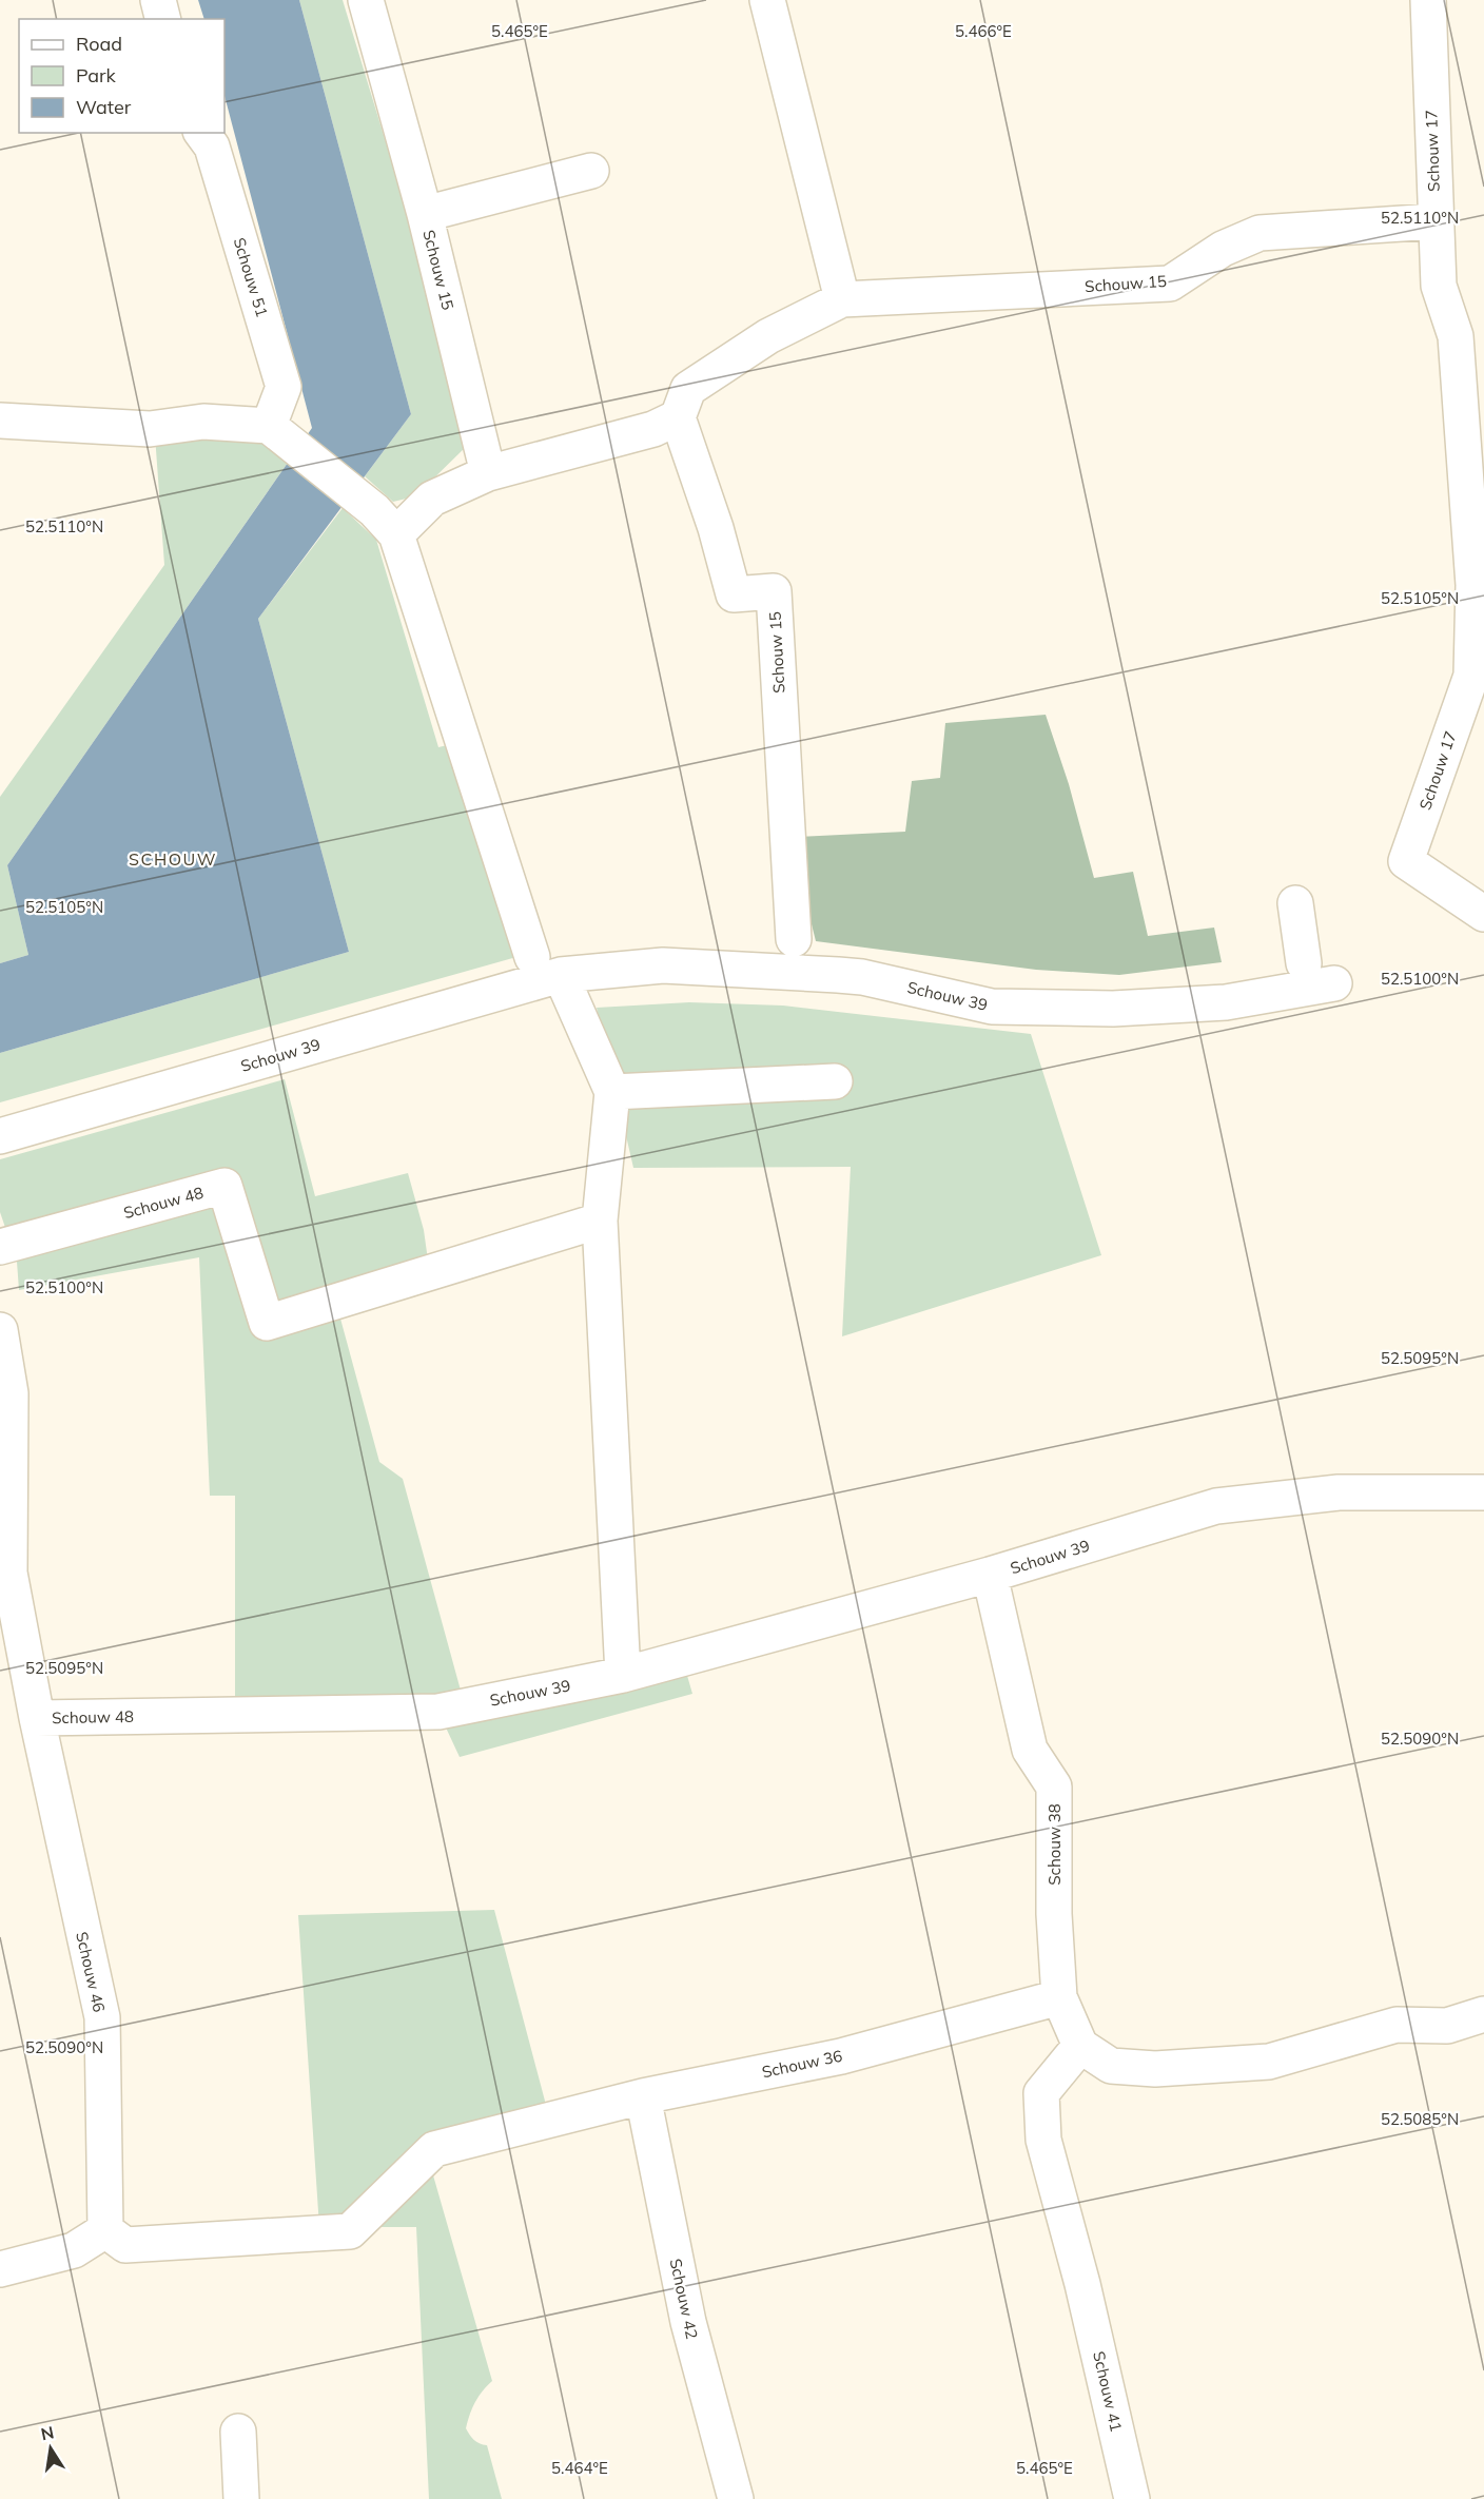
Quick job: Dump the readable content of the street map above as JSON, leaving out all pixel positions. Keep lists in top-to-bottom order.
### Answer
{
  "streets": {
    "street": [
      "Schouw 17",
      "Schouw 15",
      "Schouw 51",
      "Schouw 39",
      "Schouw 48",
      "Schouw 38",
      "Schouw 46",
      "Schouw 36",
      "Schouw 42",
      "Schouw 41"
    ]
  },
  "crossings": [
    ["Schouw 17", "Schouw 15"],
    ["Schouw 39", "Schouw 48"],
    ["Schouw 39", "Schouw 38"],
    ["Schouw 48", "Schouw 46"],
    ["Schouw 38", "Schouw 36"],
    ["Schouw 38", "Schouw 41"],
    ["Schouw 46", "Schouw 36"],
    ["Schouw 36", "Schouw 42"]
  ],
  "districts": ["SCHOUW"],
  "legend": ["Road", "Park", "Water"],
  "north": "top",
  "coordinates": [
    "5.465°E",
    "5.466°E",
    "52.5110°N",
    "52.5105°N",
    "52.5100°N",
    "52.5095°N",
    "52.5090°N",
    "52.5085°N",
    "5.464°E"
  ]
}
